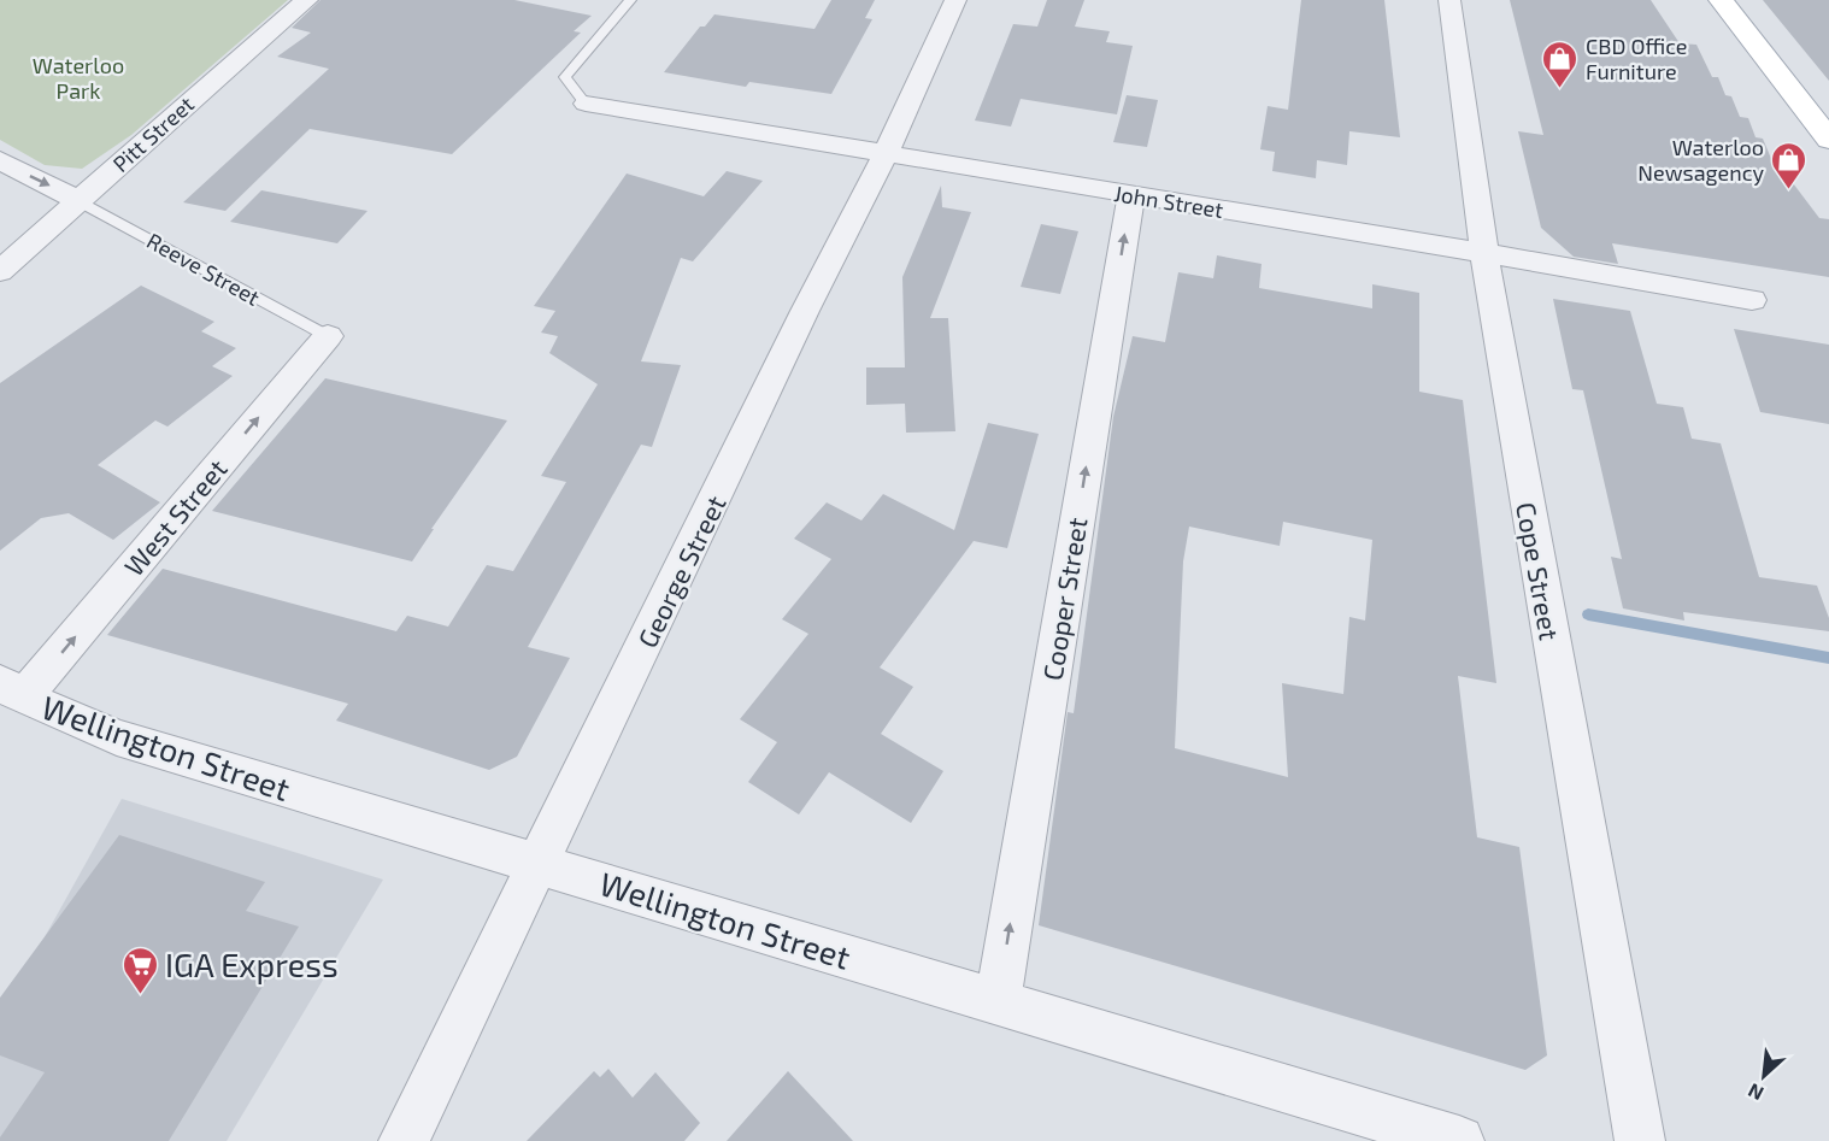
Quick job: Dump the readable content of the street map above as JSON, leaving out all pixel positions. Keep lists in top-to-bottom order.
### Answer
{
  "streets": {
    "street": [
      "Pitt Street",
      "John Street",
      "West Street",
      "George Street",
      "Cope Street",
      "Cooper Street",
      "Wellington Street"
    ],
    "lane": ["Reeve Street"]
  },
  "crossings": [
    ["Pitt Street", "Reeve Street"],
    ["John Street", "George Street"],
    ["John Street", "Cope Street"],
    ["John Street", "Cooper Street"],
    ["Reeve Street", "West Street"],
    ["West Street", "Wellington Street"],
    ["George Street", "Wellington Street"],
    ["Cooper Street", "Wellington Street"]
  ],
  "one_way": ["West Street", "Cooper Street"],
  "parks": ["Waterloo Park"],
  "places": {
    "shop": ["CBD Office Furniture", "Waterloo Newsagency"],
    "supermarket": ["IGA Express"]
  },
  "north": "bottom left"
}
